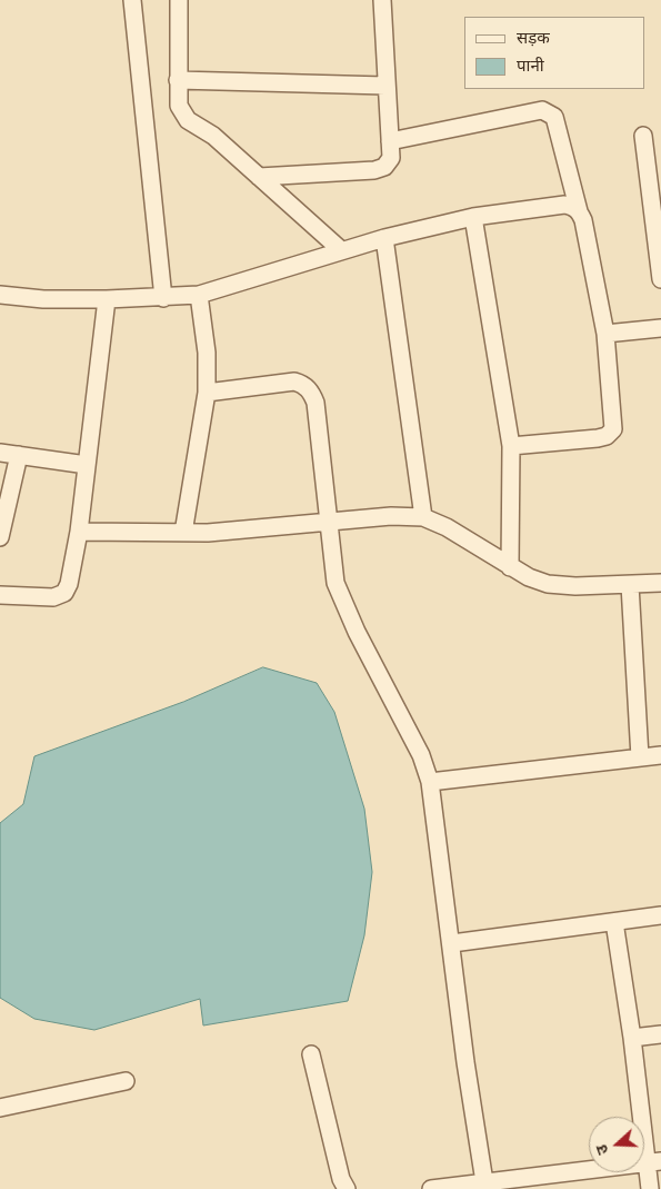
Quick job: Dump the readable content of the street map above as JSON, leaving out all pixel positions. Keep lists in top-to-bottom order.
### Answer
{
  "legend": ["सड़क", "पानी"],
  "north": "left"
}
